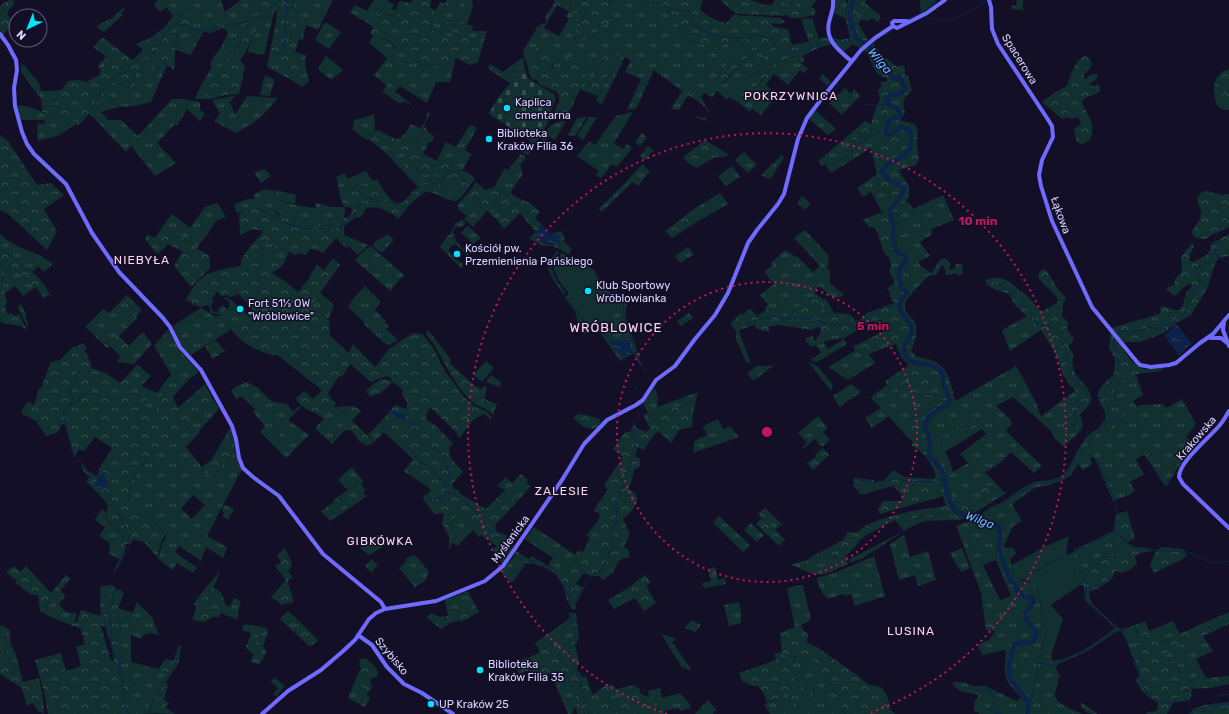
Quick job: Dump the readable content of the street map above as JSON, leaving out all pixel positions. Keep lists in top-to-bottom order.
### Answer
{
  "streets": {
    "street": [
      "Spacerowa",
      "Łąkowa",
      "Krakowska",
      "Myślenicka",
      "Szybisko"
    ]
  },
  "crossings": [
    ["Spacerowa", "Łąkowa"]
  ],
  "districts": [
    "POKRZYWNICA",
    "NIEBYŁA",
    "WRÓBLOWICE",
    "ZALESIE",
    "GIBKÓWKA",
    "LUSINA"
  ],
  "water": ["Wilga"],
  "places": [
    "Kaplica cmentarna",
    "Biblioteka Kraków Filia 36",
    "Kościół pw. Przemienienia Pańskiego",
    "Klub Sportowy Wróblowianka",
    "Fort 51½ OW \"Wróblowice\"",
    "Biblioteka Kraków Filia 35",
    "UP Kraków 25"
  ],
  "north": "bottom left",
  "rings": ["10 min", "5 min"]
}
